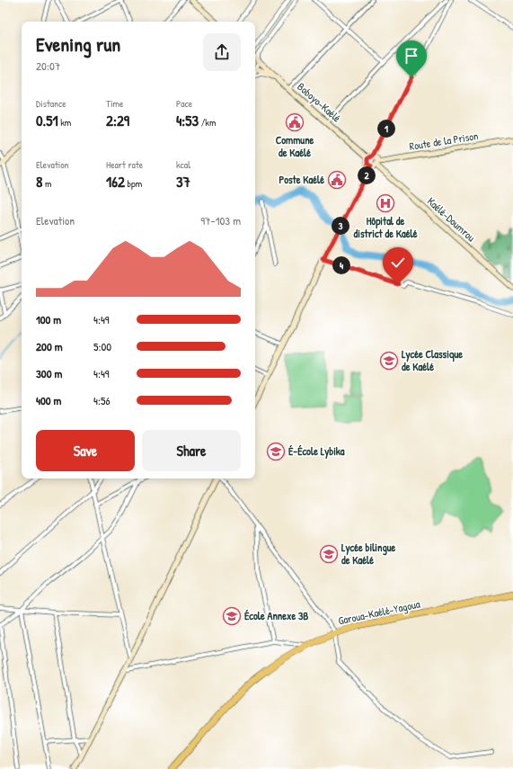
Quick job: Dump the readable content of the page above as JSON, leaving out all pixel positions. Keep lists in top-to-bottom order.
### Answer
{
  "streets": {
    "highway": ["Garoua-Kaélé-Yagoua"],
    "main road": ["Boboyo-Kaélé", "Route de la Prison", "Kaélé-Doumrou"]
  },
  "crossings": [
    ["Boboyo-Kaélé", "Route de la Prison"],
    ["Boboyo-Kaélé", "Kaélé-Doumrou"],
    ["Route de la Prison", "Kaélé-Doumrou"]
  ],
  "places": {
    "public building": ["Commune de Kaélé", "Poste Kaélé"],
    "hospital": ["Hôpital de district de Kaélé"],
    "school or university": [
      "Lycée Classique de Kaélé",
      "É-École Lybika",
      "Lycée bilingue de Kaélé",
      "École Annexe 3B"
    ]
  },
  "page": {
    "heading": ["Evening run", "20:07"],
    "stats": [
      ["Distance", "0.51 km"],
      ["Time", "2:29"],
      ["Pace", "4:53 /km"],
      ["Elevation", "8 m"],
      ["Heart rate", "162 bpm"],
      ["kcal", "37"]
    ],
    "pins": [
      "1",
      "2",
      "3",
      "4"
    ],
    "chart": ["Elevation", "97–103 m"],
    "list": [
      {
        "name": "100 m",
        "note": "4:49"
      },
      {
        "name": "200 m",
        "note": "5:00"
      },
      {
        "name": "300 m",
        "note": "4:49"
      },
      {
        "name": "400 m",
        "note": "4:56"
      }
    ],
    "buttons": ["Save", "Share"]
  }
}
